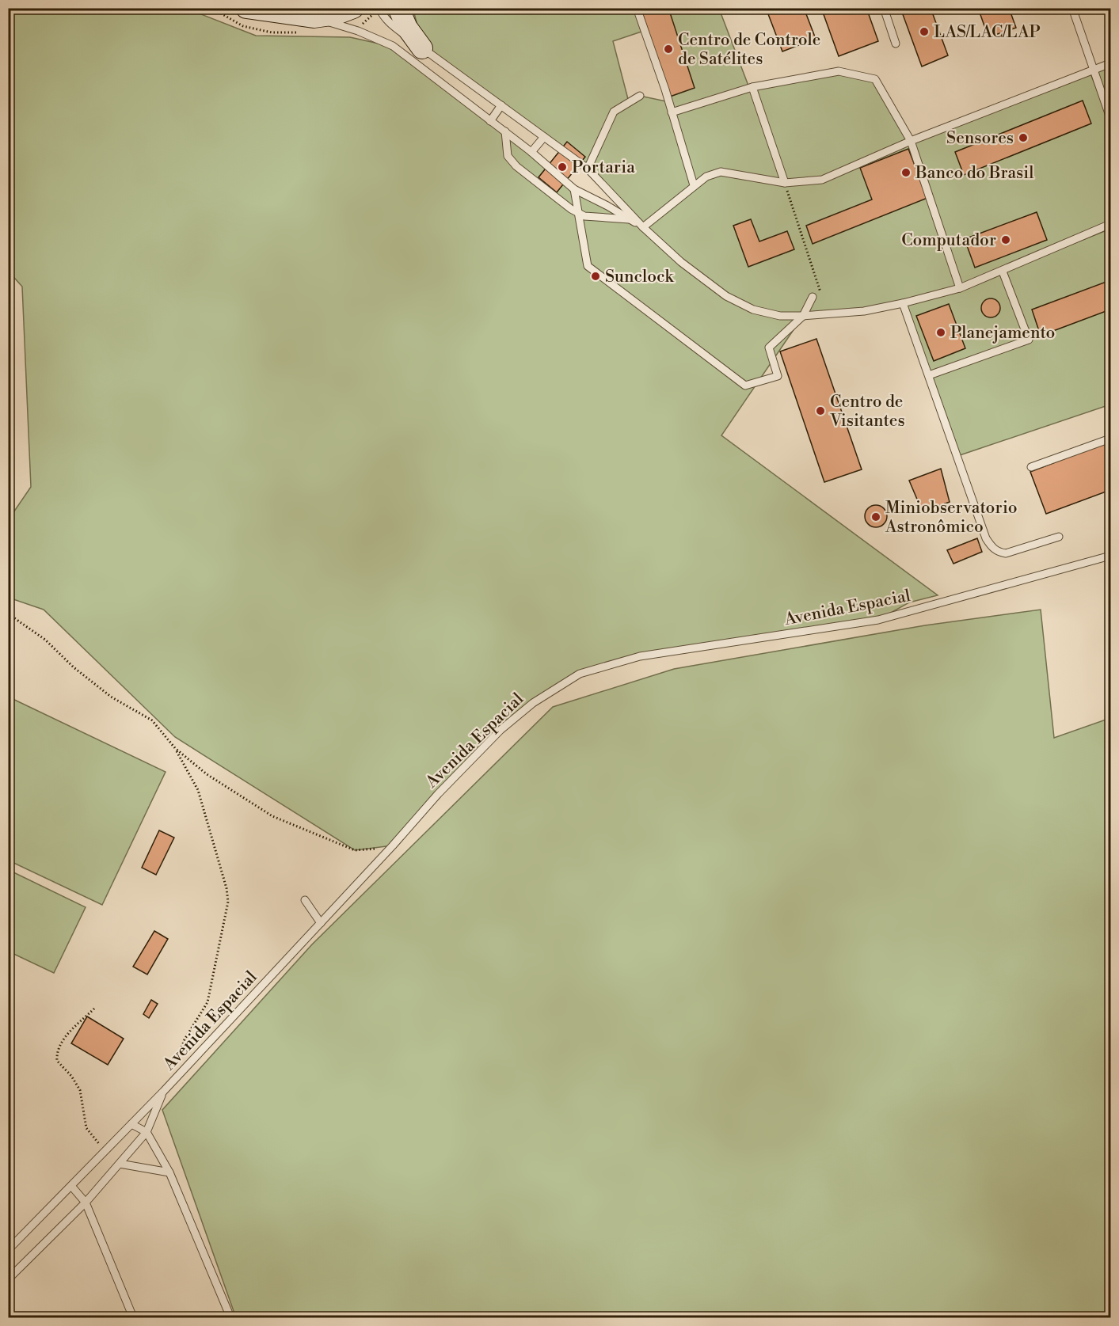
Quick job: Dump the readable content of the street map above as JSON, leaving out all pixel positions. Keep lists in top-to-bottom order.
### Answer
{
  "streets": {
    "lane": ["Avenida Espacial"]
  },
  "places": [
    "LAS/LAC/LAP",
    "Centro de Controle de Satélites",
    "Sensores",
    "Portaria",
    "Banco do Brasil",
    "Computador",
    "Sunclock",
    "Planejamento",
    "Centro de Visitantes",
    "Miniobservatorio Astronômico"
  ]
}
